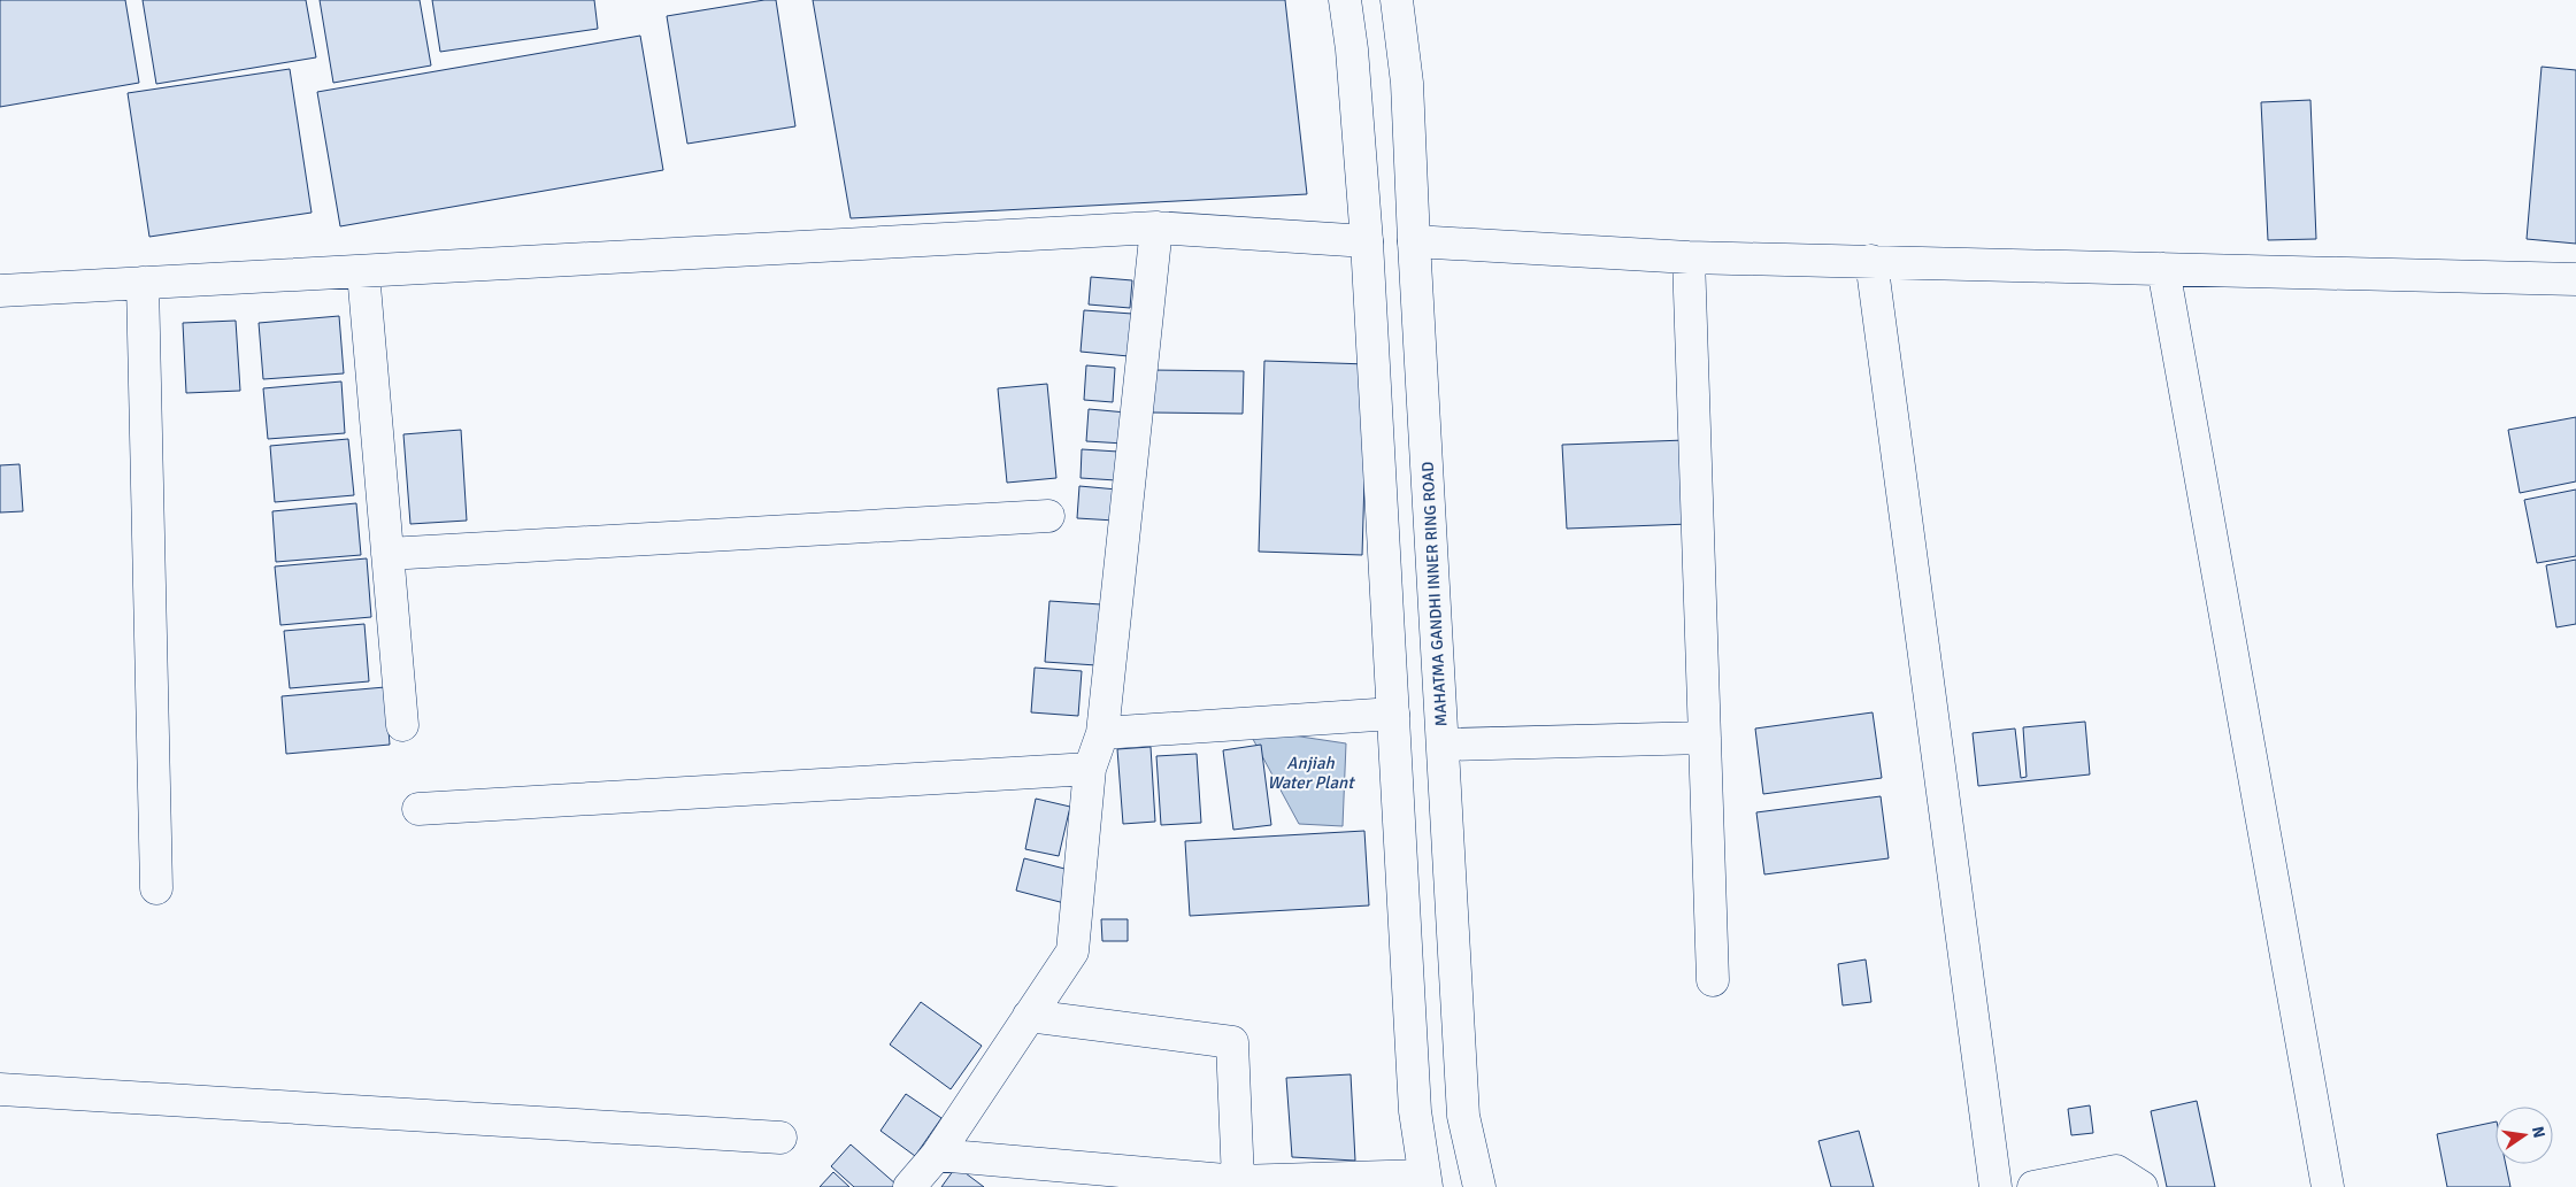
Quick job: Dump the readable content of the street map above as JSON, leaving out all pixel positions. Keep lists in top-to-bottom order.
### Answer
{
  "streets": {
    "street": ["MAHATMA GANDHI INNER RING ROAD"]
  },
  "water": ["Anjiah Water Plant"],
  "north": "right"
}
